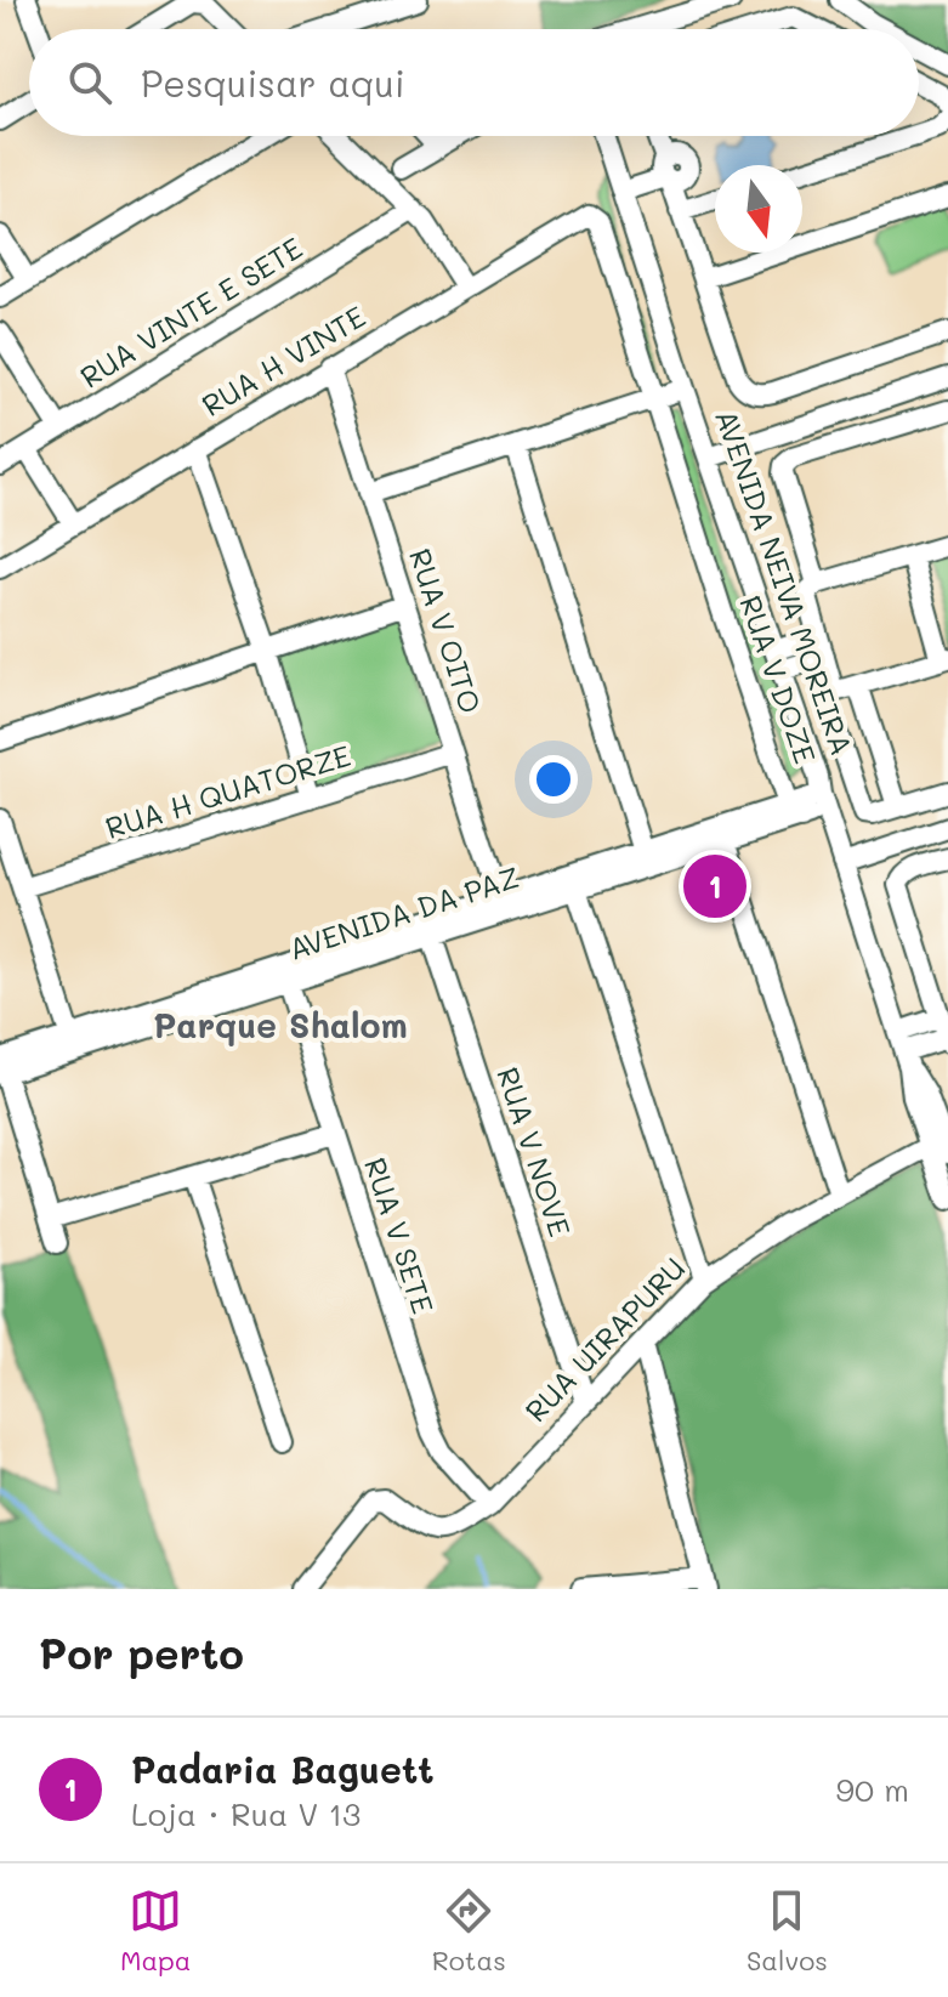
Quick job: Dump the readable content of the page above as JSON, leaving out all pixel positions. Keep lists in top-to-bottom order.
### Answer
{
  "streets": {
    "street": [
      "RUA VINTE E SETE",
      "RUA H VINTE",
      "AVENIDA NEIVA MOREIRA",
      "RUA V OITO",
      "RUA V DOZE",
      "RUA H QUATORZE",
      "AVENIDA DA PAZ",
      "RUA V NOVE",
      "RUA V SETE",
      "RUA UIRAPURU"
    ]
  },
  "crossings": [
    ["RUA H VINTE", "RUA V OITO"],
    ["RUA H VINTE", "RUA V DOZE"],
    ["AVENIDA NEIVA MOREIRA", "AVENIDA DA PAZ"],
    ["AVENIDA NEIVA MOREIRA", "RUA UIRAPURU"],
    ["RUA V OITO", "RUA H QUATORZE"],
    ["RUA V OITO", "AVENIDA DA PAZ"],
    ["RUA V DOZE", "AVENIDA DA PAZ"],
    ["AVENIDA DA PAZ", "RUA V NOVE"],
    ["AVENIDA DA PAZ", "RUA V SETE"],
    ["RUA V NOVE", "RUA UIRAPURU"],
    ["RUA V SETE", "RUA UIRAPURU"]
  ],
  "districts": ["Parque Shalom"],
  "north": "bottom",
  "page": {
    "search": "Pesquisar aqui",
    "pins": "1",
    "heading": "Por perto",
    "list": [
      {
        "mark": "1",
        "name": "Padaria Baguett",
        "note": "Loja · Rua V 13",
        "value": "90 m"
      }
    ],
    "nav": ["Mapa", "Rotas", "Salvos"]
  }
}
